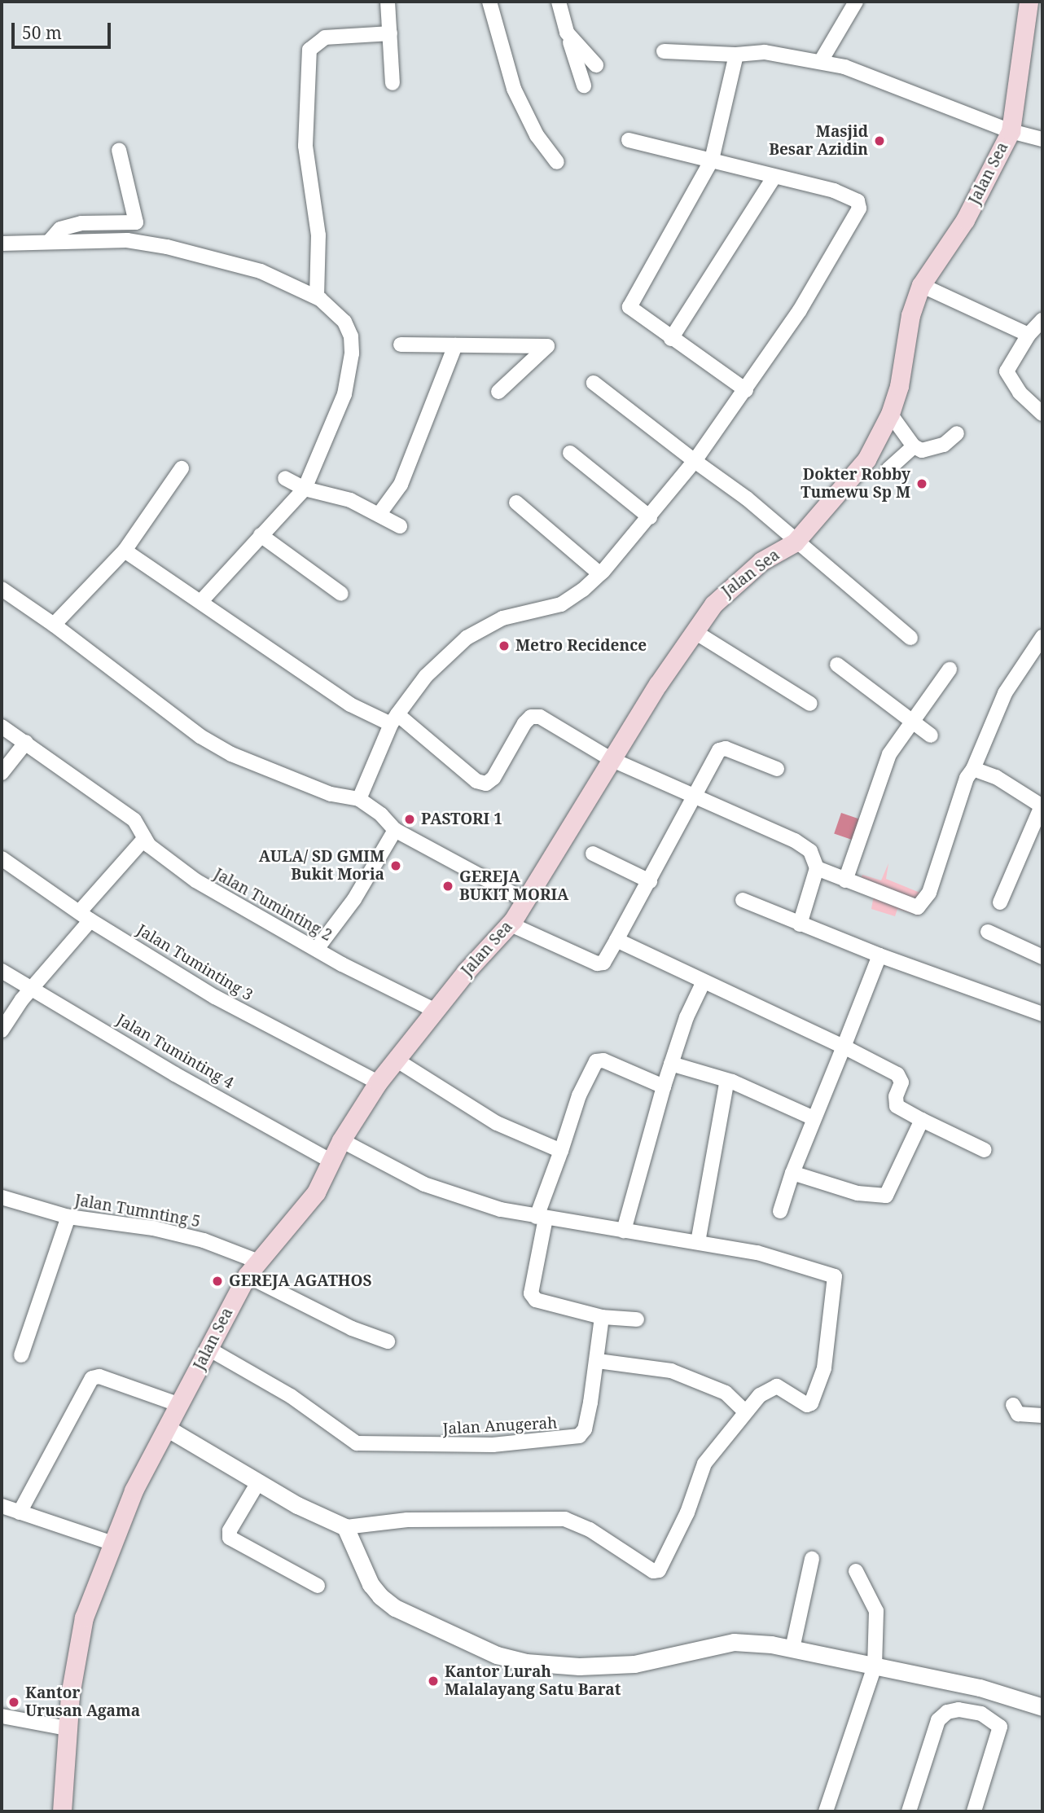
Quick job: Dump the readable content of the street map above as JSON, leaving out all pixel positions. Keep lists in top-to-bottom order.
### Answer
{
  "streets": {
    "main road": ["Jalan Sea"],
    "street": [
      "Jalan Tuminting 2",
      "Jalan Tuminting 3",
      "Jalan Tuminting 4",
      "Jalan Tumnting 5",
      "Jalan Anugerah"
    ]
  },
  "crossings": [
    ["Jalan Sea", "Jalan Tuminting 2"],
    ["Jalan Sea", "Jalan Tuminting 3"],
    ["Jalan Sea", "Jalan Tuminting 4"],
    ["Jalan Sea", "Jalan Tumnting 5"],
    ["Jalan Sea", "Jalan Anugerah"]
  ],
  "places": [
    "Masjid Besar Azidin",
    "Dokter Robby Tumewu Sp M",
    "Metro Recidence",
    "PASTORI 1",
    "AULA/ SD GMIM Bukit Moria",
    "GEREJA BUKIT MORIA",
    "GEREJA AGATHOS",
    "Kantor Lurah Malalayang Satu Barat",
    "Kantor Urusan Agama"
  ],
  "scale_bar": "50 m"
}
